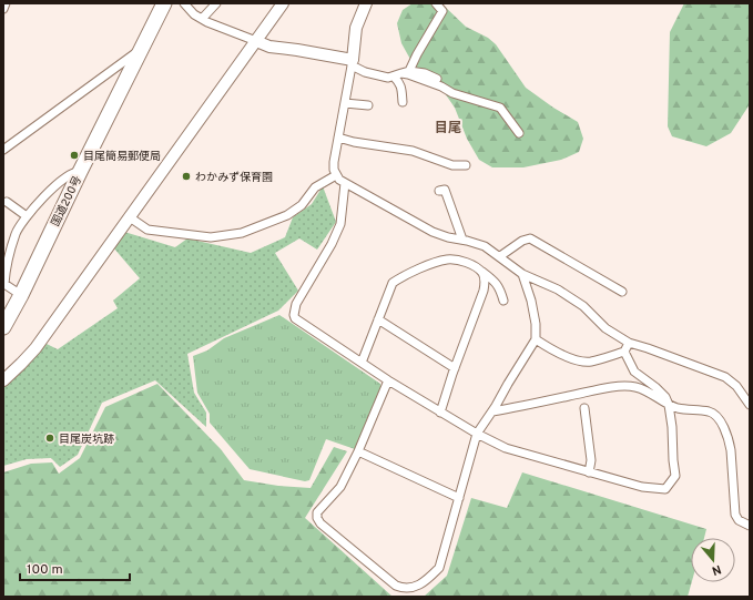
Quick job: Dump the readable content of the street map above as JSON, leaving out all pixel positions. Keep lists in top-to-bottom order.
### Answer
{
  "streets": {
    "highway": ["国道200号"]
  },
  "districts": ["目尾"],
  "places": ["目尾簡易郵便局", "わかみず保育園", "目尾炭坑跡"],
  "scale_bar": "100 m",
  "north": "bottom"
}
